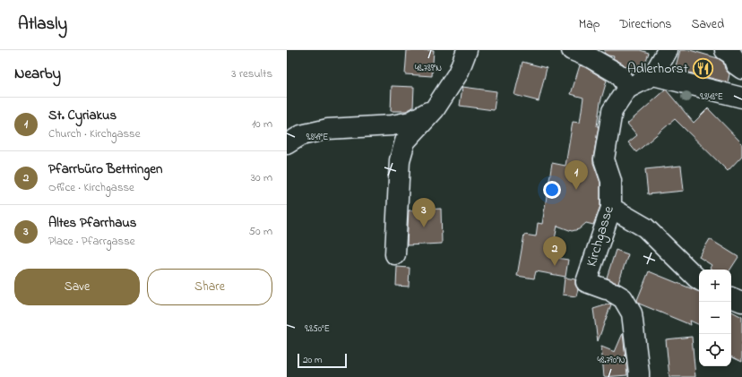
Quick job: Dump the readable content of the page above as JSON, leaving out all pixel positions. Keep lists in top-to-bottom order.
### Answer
{
  "streets": {
    "street": ["Kirchgasse"]
  },
  "places": {
    "restaurant": ["Adlerhorst"]
  },
  "scale_bar": "20 m",
  "page": {
    "header": "Atlasly",
    "nav": ["Map", "Directions", "Saved"],
    "heading": ["Nearby", "3 results"],
    "list": [
      {
        "mark": "1",
        "name": "St. Cyriakus",
        "note": "Church · Kirchgasse",
        "value": "10 m"
      },
      {
        "mark": "2",
        "name": "Pfarrbüro Bettringen",
        "note": "Office · Kirchgasse",
        "value": "30 m"
      },
      {
        "mark": "3",
        "name": "Altes Pfarrhaus",
        "note": "Place · Pfarrgasse",
        "value": "50 m"
      }
    ],
    "pins": ["1", "3", "2"],
    "buttons": ["Save", "Share"],
    "map_buttons": ["+", "−"],
    "scale": "20 m"
  },
  "coordinates": [
    "48.789°N",
    "9.848°E",
    "9.849°E",
    "9.850°E",
    "48.790°N"
  ]
}
